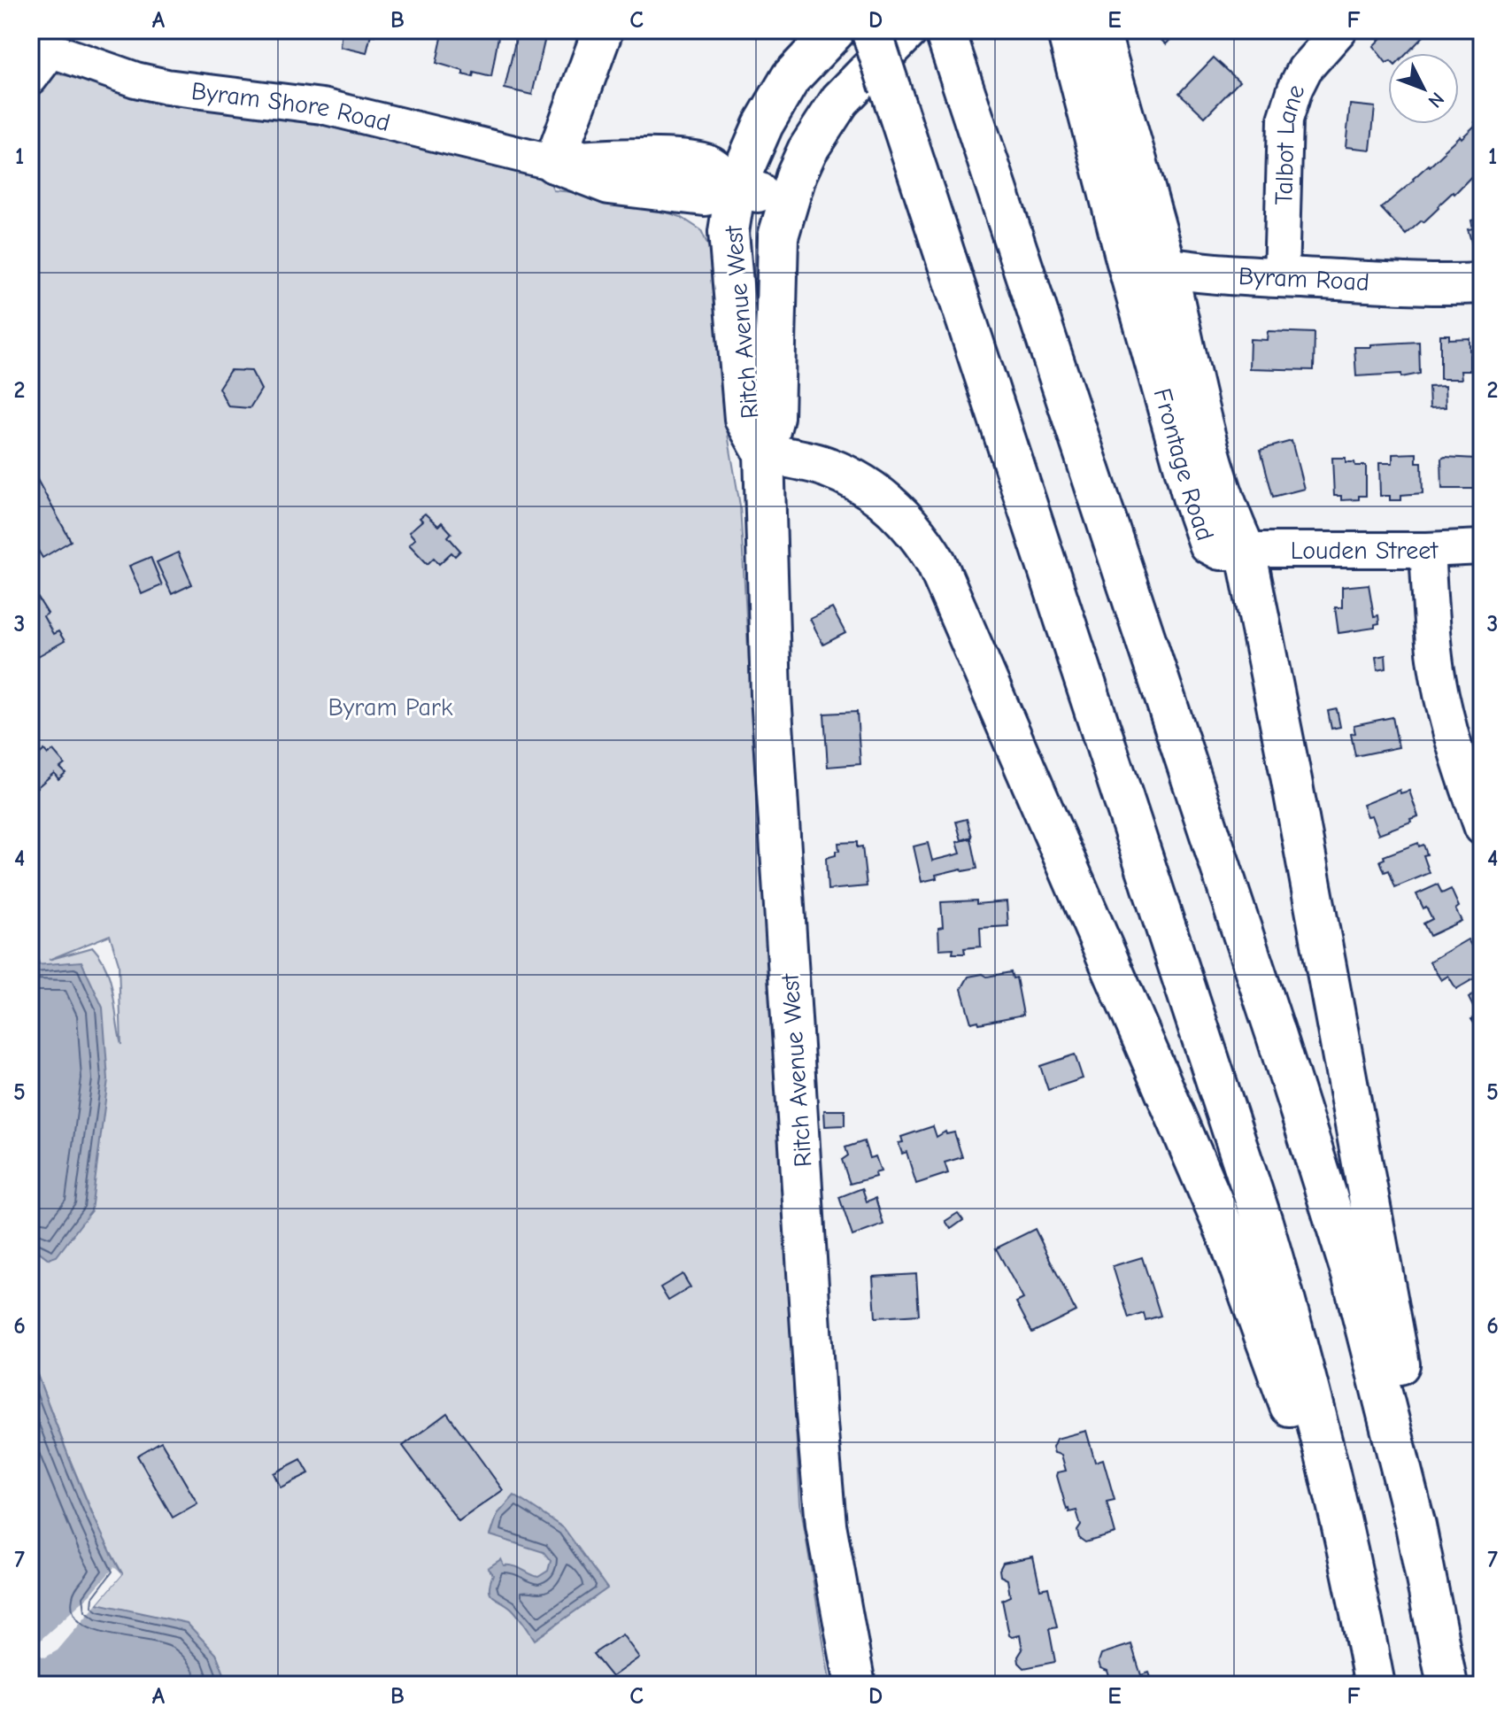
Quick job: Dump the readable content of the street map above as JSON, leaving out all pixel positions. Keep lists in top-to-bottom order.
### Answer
{
  "streets": {
    "main road": [
      "Byram Shore Road",
      "Byram Road",
      "Ritch Avenue West",
      "Frontage Road"
    ],
    "street": ["Talbot Lane", "Louden Street"]
  },
  "crossings": [
    ["Byram Shore Road", "Ritch Avenue West"],
    ["Talbot Lane", "Byram Road"],
    ["Byram Road", "Frontage Road"],
    ["Frontage Road", "Louden Street"]
  ],
  "parks": ["Byram Park"],
  "north": "bottom right",
  "grid": {
    "columns": [
      "A",
      "B",
      "C",
      "D",
      "E",
      "F"
    ],
    "rows": [
      "1",
      "2",
      "3",
      "4",
      "5",
      "6",
      "7"
    ]
  }
}
